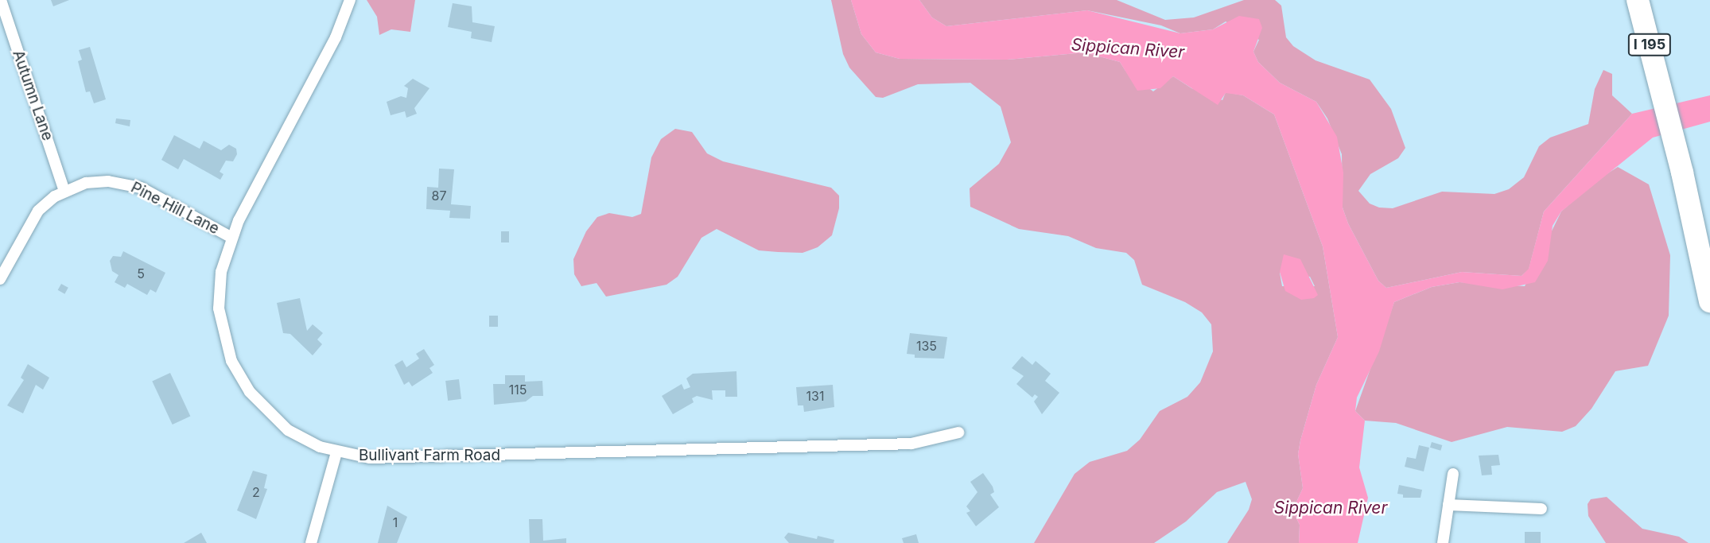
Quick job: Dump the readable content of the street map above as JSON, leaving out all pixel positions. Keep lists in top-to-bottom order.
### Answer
{
  "streets": {
    "highway": ["I 195"],
    "street": ["Autumn Lane", "Pine Hill Lane", "Bullivant Farm Road"]
  },
  "crossings": [
    ["Autumn Lane", "Pine Hill Lane"],
    ["Pine Hill Lane", "Bullivant Farm Road"]
  ],
  "water": ["Sippican River"],
  "house_numbers": [
    "87",
    "5",
    "135",
    "115",
    "131",
    "2",
    "1"
  ]
}
